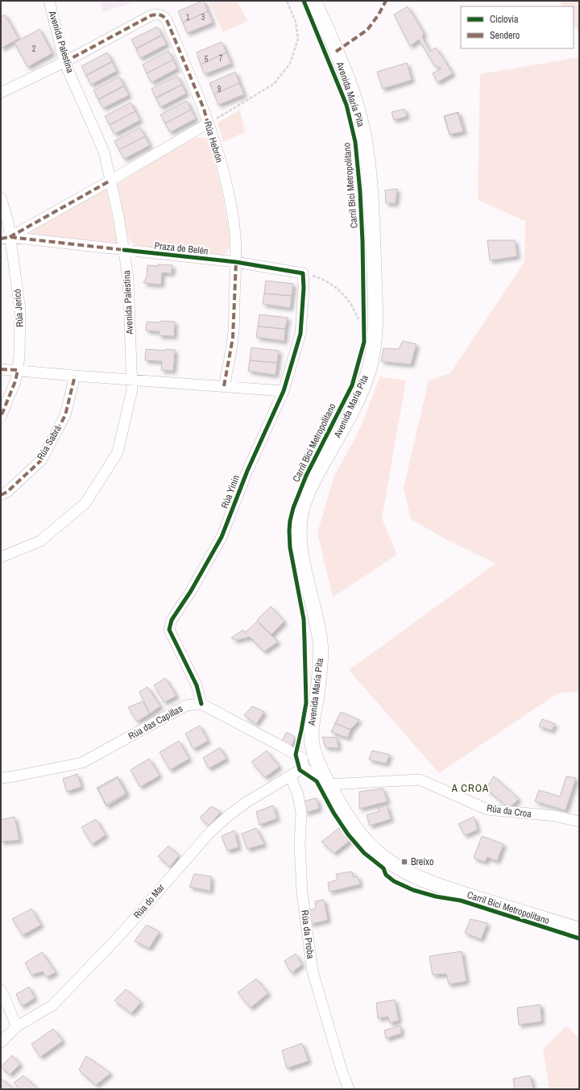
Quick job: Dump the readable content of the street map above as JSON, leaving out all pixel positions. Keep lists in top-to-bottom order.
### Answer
{
  "streets": {
    "main road": ["Avenida María Pita"],
    "street": [
      "Avenida Palestina",
      "Rúa Hebrón",
      "Praza de Belén",
      "Rúa Jericó",
      "Rúa Sabrá",
      "Rúa Yinin",
      "Rúa das Capillas",
      "Rúa da Croa",
      "Rúa do Mar",
      "Rúa da Proba"
    ],
    "cycle path": ["Carril Bici Metropolitano"]
  },
  "crossings": [
    ["Avenida Palestina", "Rúa Hebrón"],
    ["Avenida Palestina", "Praza de Belén"],
    ["Avenida María Pita", "Rúa da Croa"],
    ["Avenida María Pita", "Rúa do Mar"],
    ["Rúa Hebrón", "Praza de Belén"],
    ["Praza de Belén", "Rúa Jericó"],
    ["Praza de Belén", "Rúa Yinin"],
    ["Rúa Yinin", "Rúa das Capillas"],
    ["Rúa do Mar", "Rúa da Proba"]
  ],
  "districts": ["A CROA"],
  "places": {
    "transit": ["Breixo"]
  },
  "house_numbers": [
    "1",
    "3",
    "2",
    "7",
    "5",
    "9"
  ],
  "legend": ["Ciclovía", "Sendero"]
}
